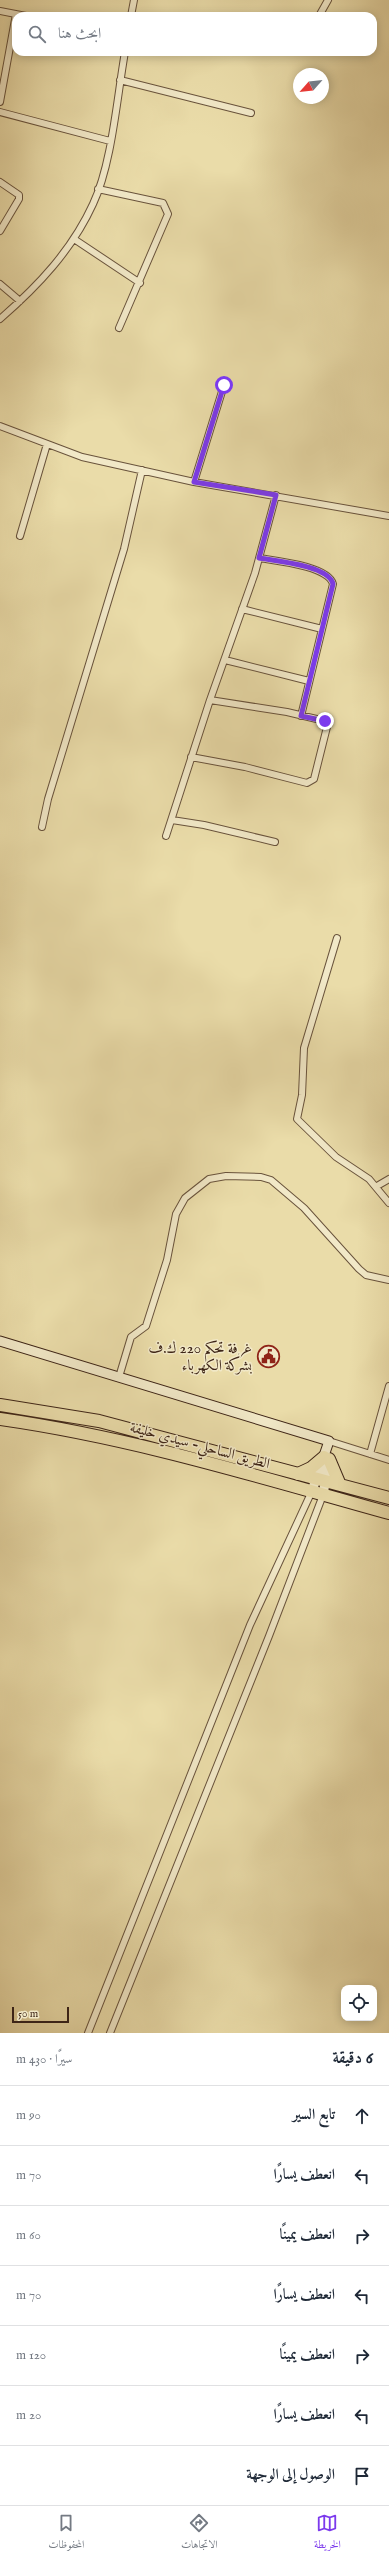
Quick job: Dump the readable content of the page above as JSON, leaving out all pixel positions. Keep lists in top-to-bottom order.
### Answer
{
  "streets": {
    "highway": ["الطريق الساحلي- سيدي خليفة"]
  },
  "places": {
    "public building": ["غرفة تحكم 220 ك.ف بشركة الكهرباء"]
  },
  "scale_bar": "50 m",
  "north": "bottom left",
  "page": {
    "search": "ابحث هنا",
    "scale": "50 m",
    "heading": ["6 دقيقة", "سيرًا · 430 m"],
    "list": [
      ["تابع السير", "90 m"],
      ["انعطف يسارًا", "70 m"],
      ["انعطف يمينًا", "60 m"],
      ["انعطف يسارًا", "70 m"],
      ["انعطف يمينًا", "120 m"],
      ["انعطف يسارًا", "20 m"],
      "الوصول إلى الوجهة"
    ],
    "nav": ["الخريطة", "الاتجاهات", "المحفوظات"]
  }
}
